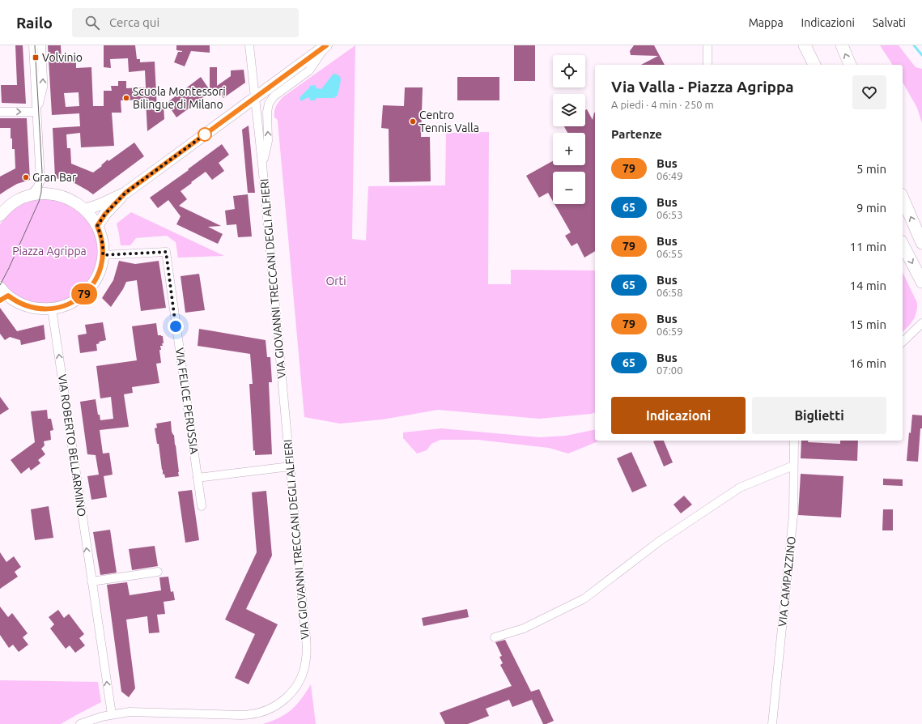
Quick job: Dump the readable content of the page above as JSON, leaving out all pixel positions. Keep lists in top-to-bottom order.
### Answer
{
  "streets": {
    "street": [
      "VIA GIOVANNI TRECCANI DEGLI ALFIERI",
      "VIA FELICE PERUSSIA",
      "VIA ROBERTO BELLARMINO",
      "VIA CAMPAZZINO"
    ]
  },
  "crossings": [
    ["VIA GIOVANNI TRECCANI DEGLI ALFIERI", "VIA ROBERTO BELLARMINO"]
  ],
  "one_way": ["VIA ROBERTO BELLARMINO"],
  "parks": ["Piazza Agrippa", "Orti"],
  "places": {
    "transit": ["Volvinio"],
    "other": ["Scuola Montessori Bilingue di Milano", "Centro Tennis Valla", "Gran Bar"]
  },
  "lines": ["bus line 79"],
  "page": {
    "header": "Railo",
    "search": "Cerca qui",
    "nav": ["Mappa", "Indicazioni", "Salvati"],
    "on_map": "79",
    "map_buttons": ["+", "−"],
    "heading": [
      ["Via Valla - Piazza Agrippa", "A piedi · 4 min · 250 m"],
      "Partenze"
    ],
    "list": [
      {
        "mark": "79",
        "name": "Bus",
        "note": "06:49",
        "value": "5 min"
      },
      {
        "mark": "65",
        "name": "Bus",
        "note": "06:53",
        "value": "9 min"
      },
      {
        "mark": "79",
        "name": "Bus",
        "note": "06:55",
        "value": "11 min"
      },
      {
        "mark": "65",
        "name": "Bus",
        "note": "06:58",
        "value": "14 min"
      },
      {
        "mark": "79",
        "name": "Bus",
        "note": "06:59",
        "value": "15 min"
      },
      {
        "mark": "65",
        "name": "Bus",
        "note": "07:00",
        "value": "16 min"
      }
    ],
    "buttons": ["Indicazioni", "Biglietti"]
  }
}
